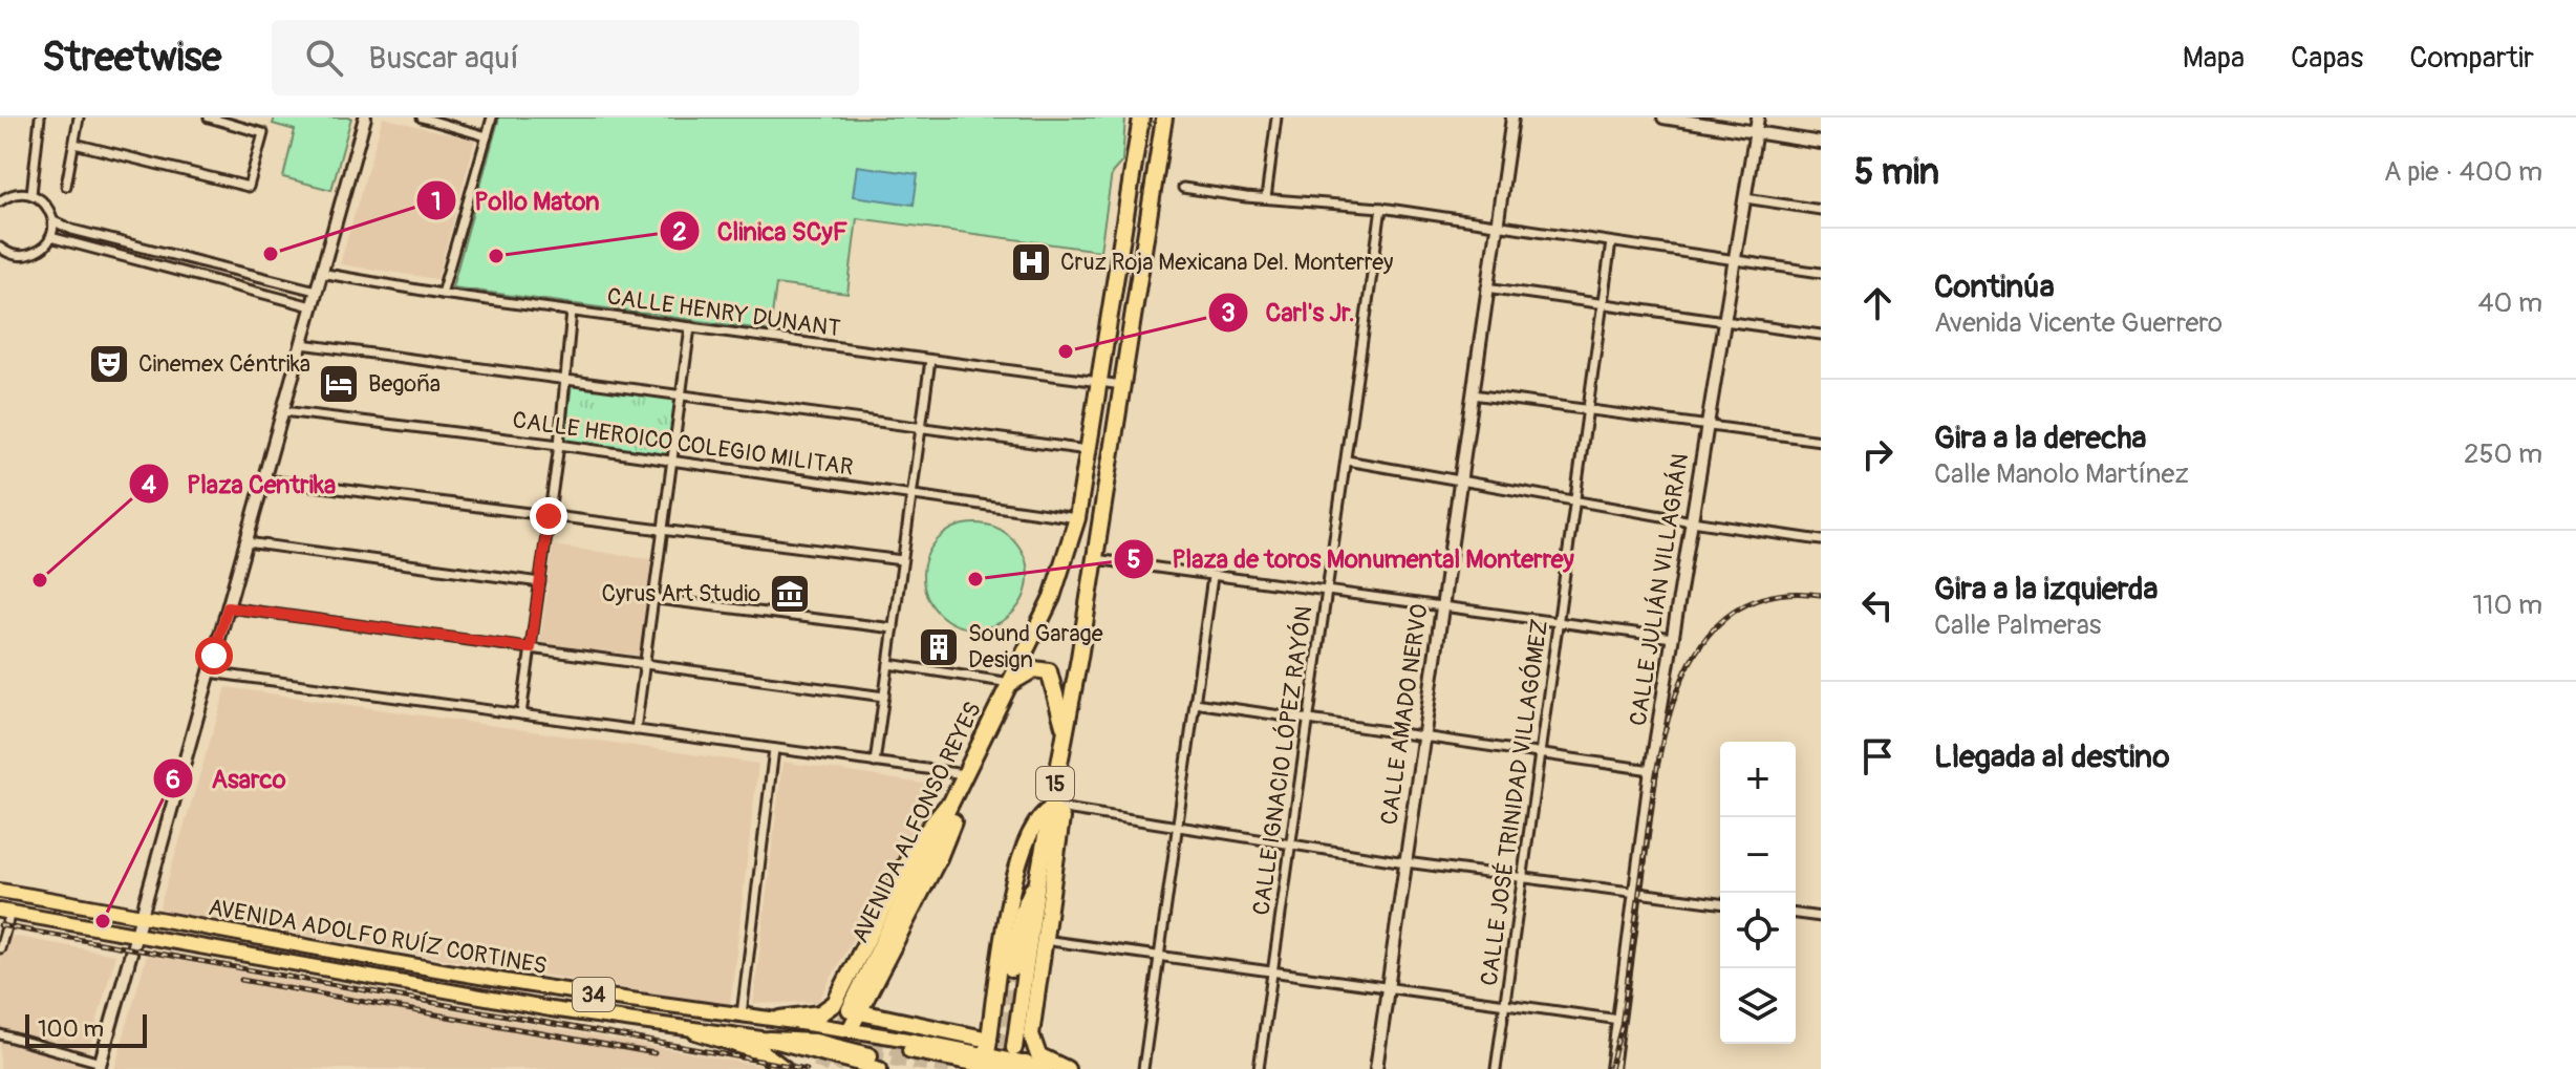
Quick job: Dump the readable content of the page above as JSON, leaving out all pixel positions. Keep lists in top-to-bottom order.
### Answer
{
  "streets": {
    "highway": ["15", "AVENIDA ALFONSO REYES"],
    "main road": ["AVENIDA ADOLFO RUÍZ CORTINES", "34"],
    "street": [
      "CALLE HENRY DUNANT",
      "CALLE HEROICO COLEGIO MILITAR",
      "CALLE JULIÁN VILLAGRÁN",
      "CALLE AMADO NERVO",
      "CALLE IGNACIO LÓPEZ RAYÓN",
      "CALLE JOSÉ TRINIDAD VILLAGÓMEZ"
    ]
  },
  "crossings": [
    ["CALLE HENRY DUNANT", "15"],
    ["CALLE HENRY DUNANT", "AVENIDA ALFONSO REYES"],
    ["CALLE HEROICO COLEGIO MILITAR", "AVENIDA ALFONSO REYES"]
  ],
  "places": {
    "other": [
      "Pollo Maton",
      "Clinica SCyF",
      "Carl's Jr.",
      "Plaza de toros Monumental Monterrey",
      "Plaza Centrika",
      "Asarco"
    ],
    "hospital": ["Cruz Roja Mexicana Del. Monterrey"],
    "theatre": ["Cinemex Céntrika"],
    "hotel": ["Begoña"],
    "museum": ["Cyrus Art Studio"],
    "building": ["Sound Garage Design"]
  },
  "scale_bar": "100 m",
  "page": {
    "header": "Streetwise",
    "search": "Buscar aquí",
    "nav": ["Mapa", "Capas", "Compartir"],
    "heading": ["5 min", "A pie · 400 m"],
    "list": [
      ["Continúa", "Avenida Vicente Guerrero", "40 m"],
      ["Gira a la derecha", "Calle Manolo Martínez", "250 m"],
      ["Gira a la izquierda", "Calle Palmeras", "110 m"],
      "Llegada al destino"
    ],
    "map_buttons": ["+", "−"],
    "scale": "100 m"
  }
}
